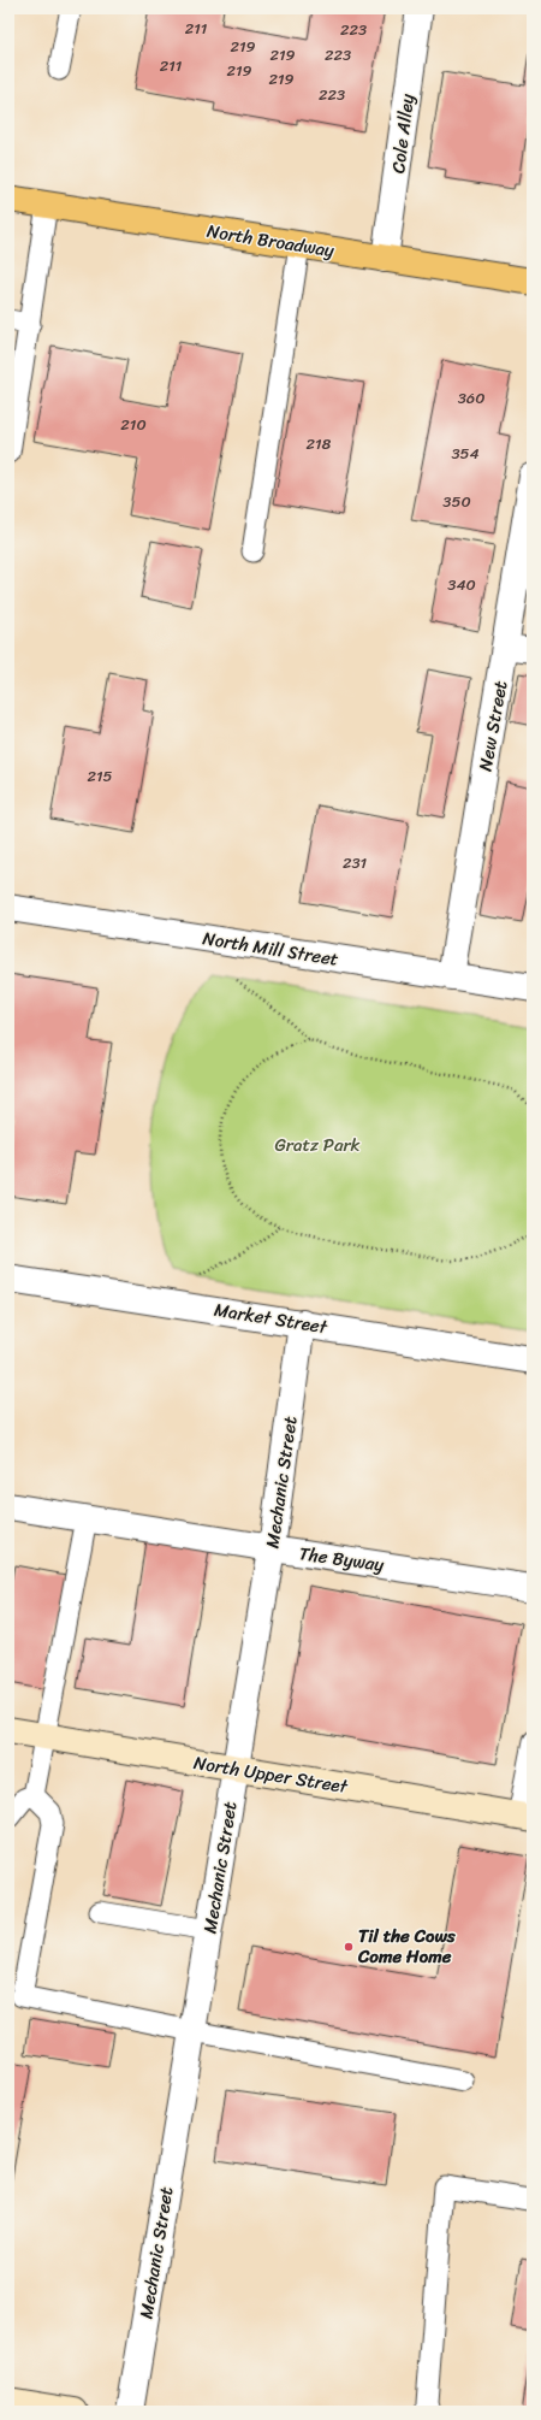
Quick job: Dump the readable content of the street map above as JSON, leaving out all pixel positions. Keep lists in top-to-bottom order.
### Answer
{
  "streets": {
    "main road": ["North Broadway", "North Upper Street"],
    "street": [
      "Cole Alley",
      "New Street",
      "North Mill Street",
      "Market Street",
      "Mechanic Street",
      "The Byway"
    ]
  },
  "crossings": [
    ["Cole Alley", "North Broadway"],
    ["New Street", "North Mill Street"],
    ["Market Street", "Mechanic Street"],
    ["Mechanic Street", "The Byway"],
    ["Mechanic Street", "North Upper Street"]
  ],
  "parks": ["Gratz Park"],
  "places": ["Til the Cows Come Home"],
  "house_numbers": [
    "211",
    "223",
    "219",
    "219",
    "223",
    "211",
    "219",
    "219",
    "223",
    "360",
    "210",
    "218",
    "354",
    "350",
    "340",
    "215",
    "231"
  ]
}
